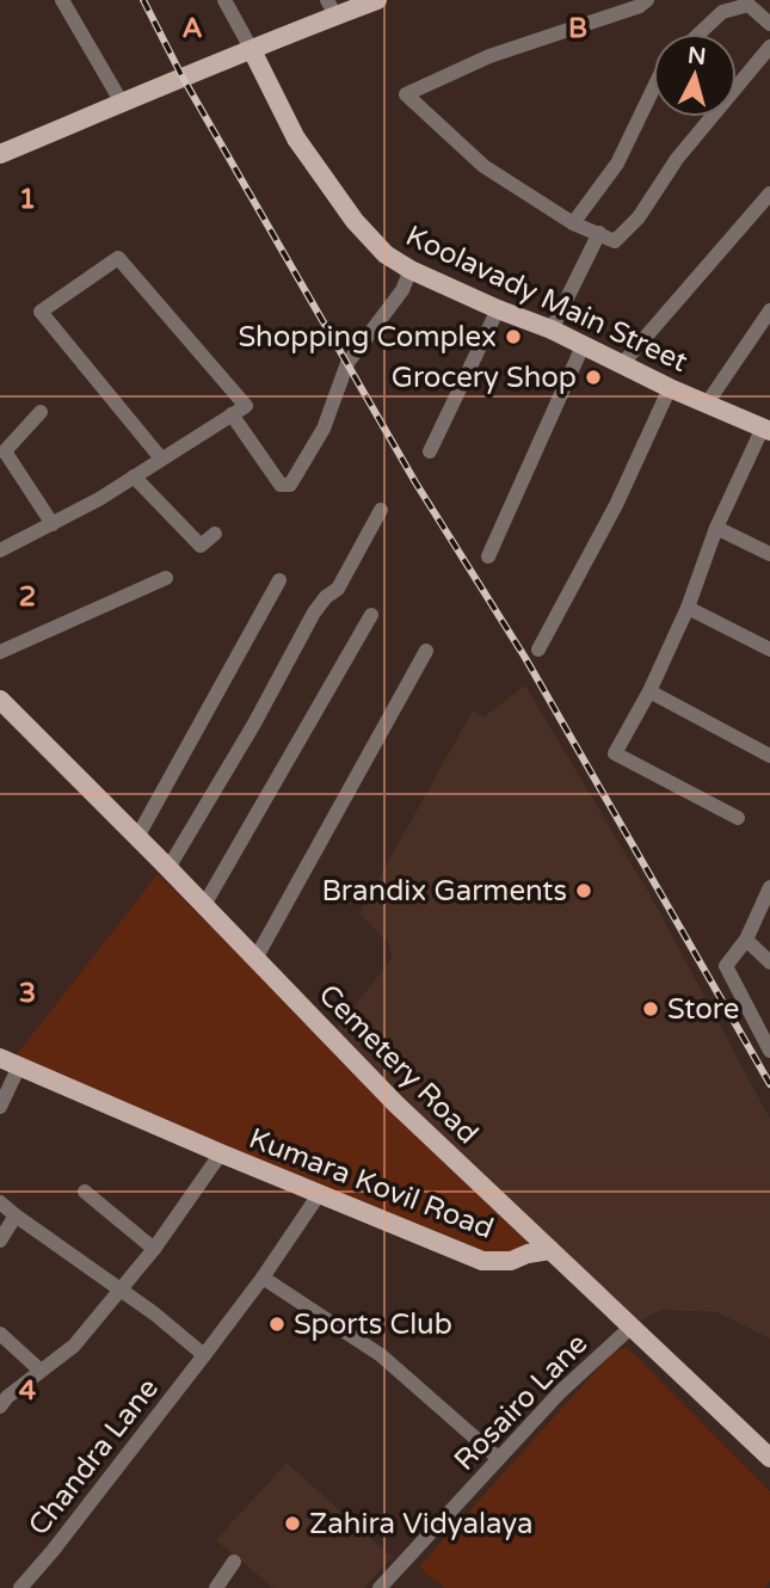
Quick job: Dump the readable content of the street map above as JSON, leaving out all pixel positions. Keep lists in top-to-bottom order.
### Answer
{
  "streets": {
    "main road": ["Koolavady Main Street", "Cemetery Road", "Kumara Kovil Road"],
    "street": ["Rosairo Lane", "Chandra Lane"]
  },
  "crossings": [
    ["Cemetery Road", "Kumara Kovil Road"],
    ["Cemetery Road", "Rosairo Lane"],
    ["Kumara Kovil Road", "Chandra Lane"]
  ],
  "places": [
    "Shopping Complex",
    "Grocery Shop",
    "Brandix Garments",
    "Store",
    "Sports Club",
    "Zahira Vidyalaya"
  ],
  "north": "top",
  "grid": {
    "columns": ["A", "B"],
    "rows": [
      "1",
      "2",
      "3",
      "4"
    ]
  }
}
